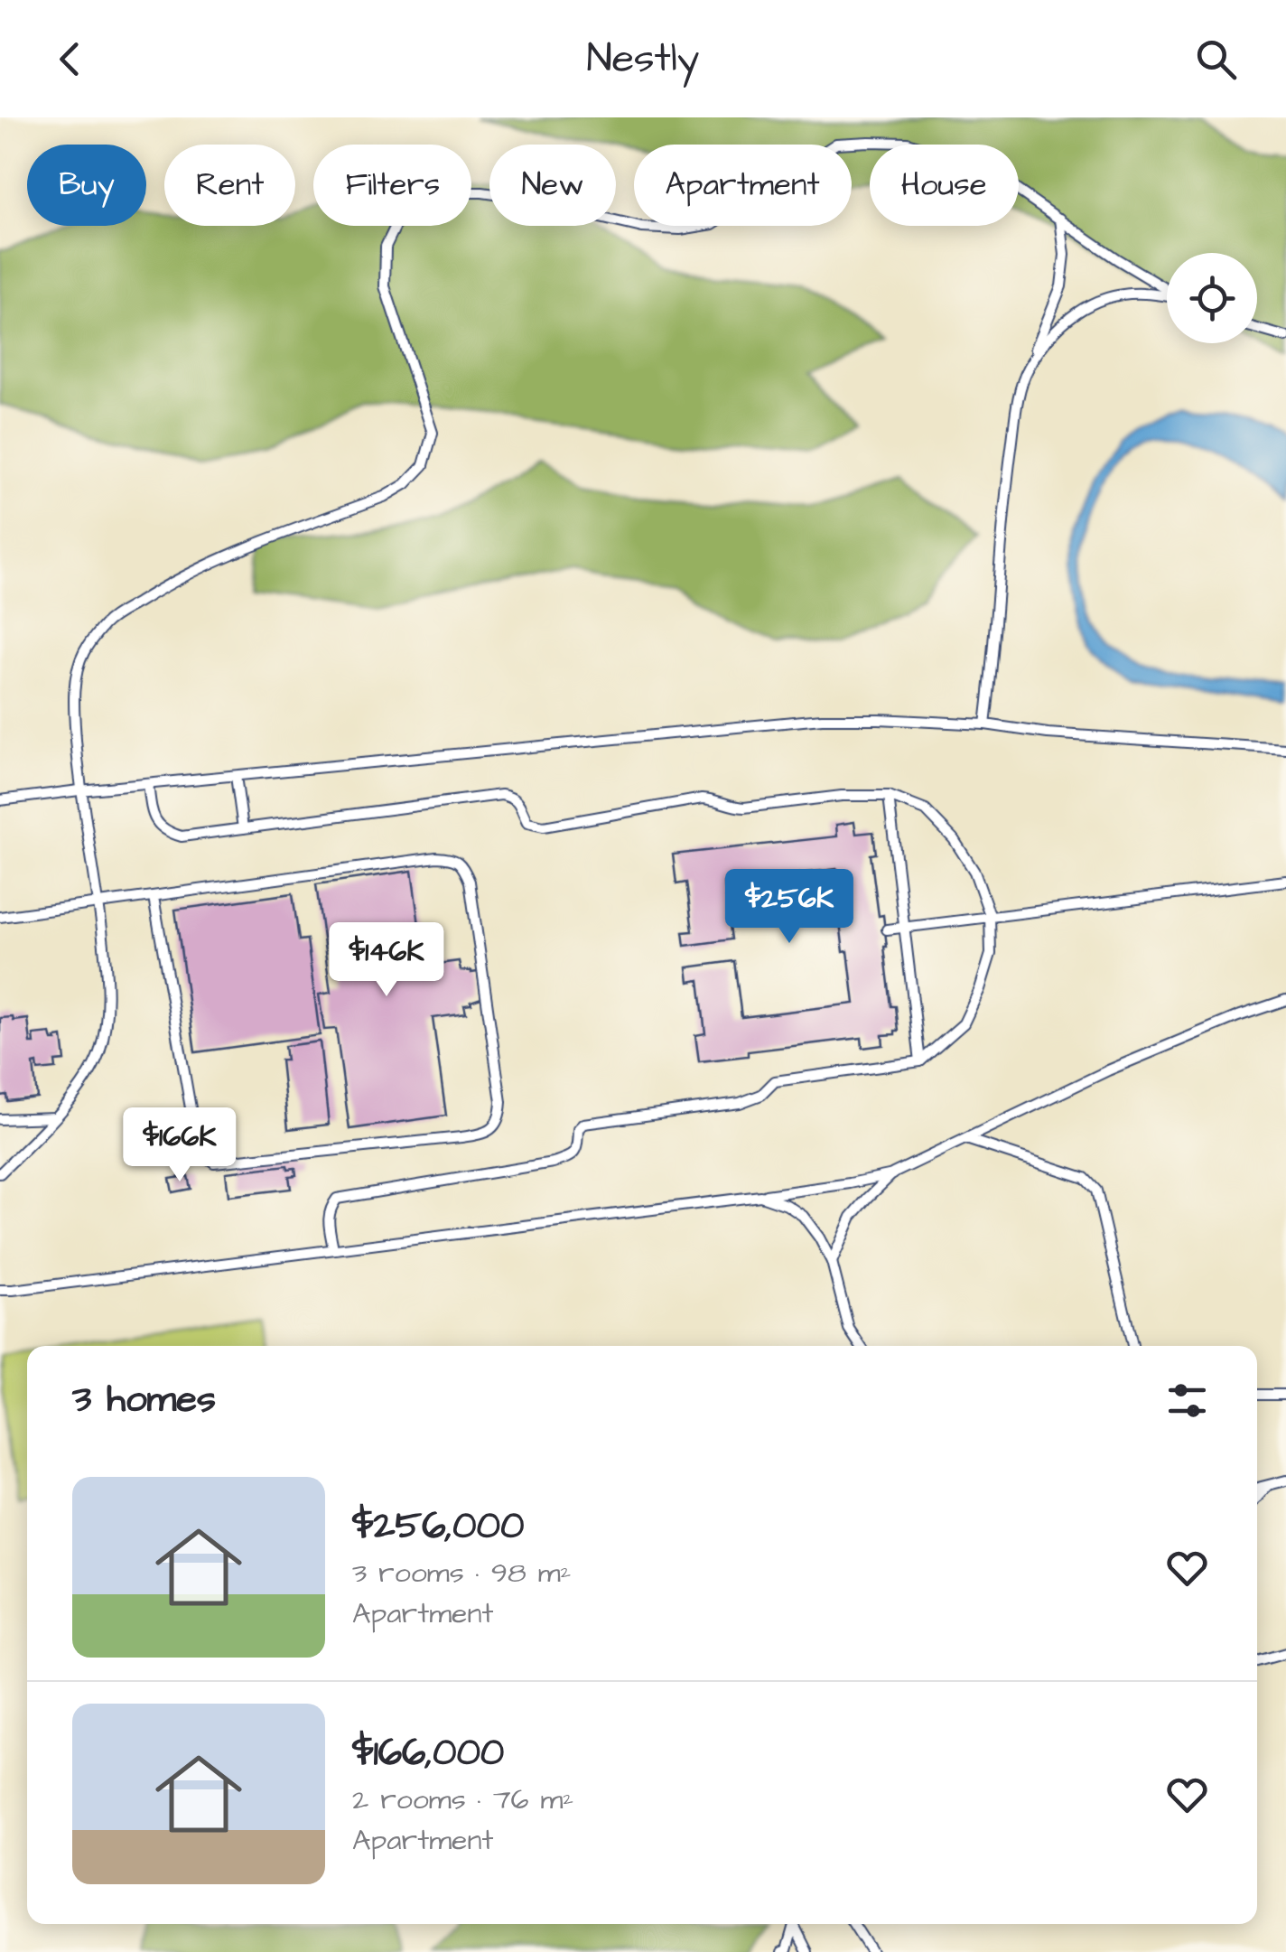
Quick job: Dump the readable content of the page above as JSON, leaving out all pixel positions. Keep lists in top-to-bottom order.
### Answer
{
  "page": {
    "header": "Nestly",
    "chip": [
      "Buy",
      "Rent",
      "Filters",
      "New",
      "Apartment",
      "House"
    ],
    "price": ["$256K", "$146K", "$166K"],
    "heading": "3 homes",
    "list": [
      {
        "name": "$256,000",
        "note": "3 rooms · 98 m² · Apartment"
      },
      {
        "name": "$166,000",
        "note": "2 rooms · 76 m² · Apartment"
      }
    ]
  }
}
